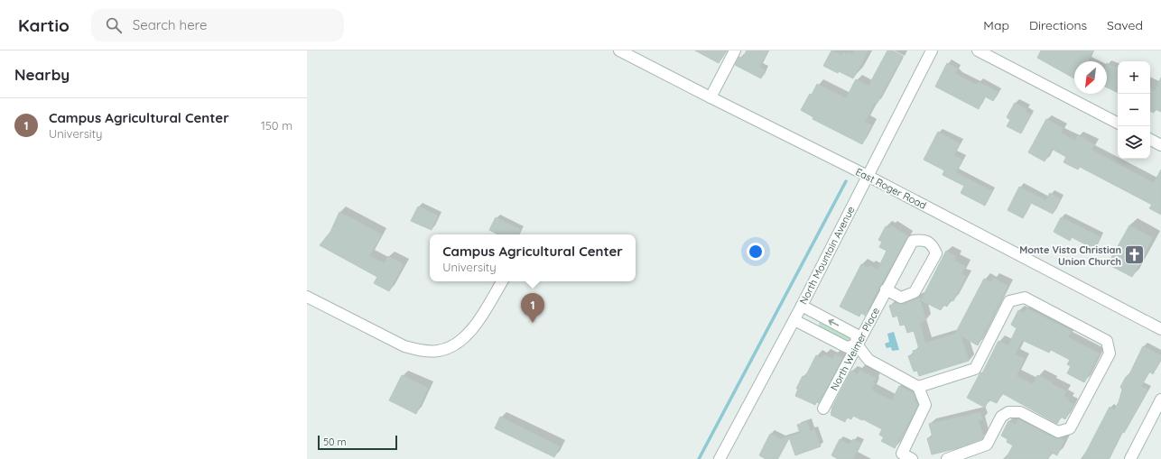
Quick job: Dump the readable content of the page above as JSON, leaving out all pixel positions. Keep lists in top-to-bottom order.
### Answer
{
  "streets": {
    "street": ["East Roger Road", "North Mountain Avenue", "North Weimer Place"]
  },
  "crossings": [
    ["East Roger Road", "North Mountain Avenue"]
  ],
  "places": {
    "church": ["Monte Vista Christian Union Church"]
  },
  "scale_bar": "50 m",
  "north": "bottom left",
  "page": {
    "header": "Kartio",
    "search": "Search here",
    "nav": ["Map", "Directions", "Saved"],
    "heading": "Nearby",
    "map_buttons": ["+", "−"],
    "list": [
      {
        "mark": "1",
        "name": "Campus Agricultural Center",
        "note": "University",
        "value": "150 m"
      }
    ],
    "popup": ["Campus Agricultural Center", "University"],
    "pins": "1",
    "scale": "50 m"
  }
}
